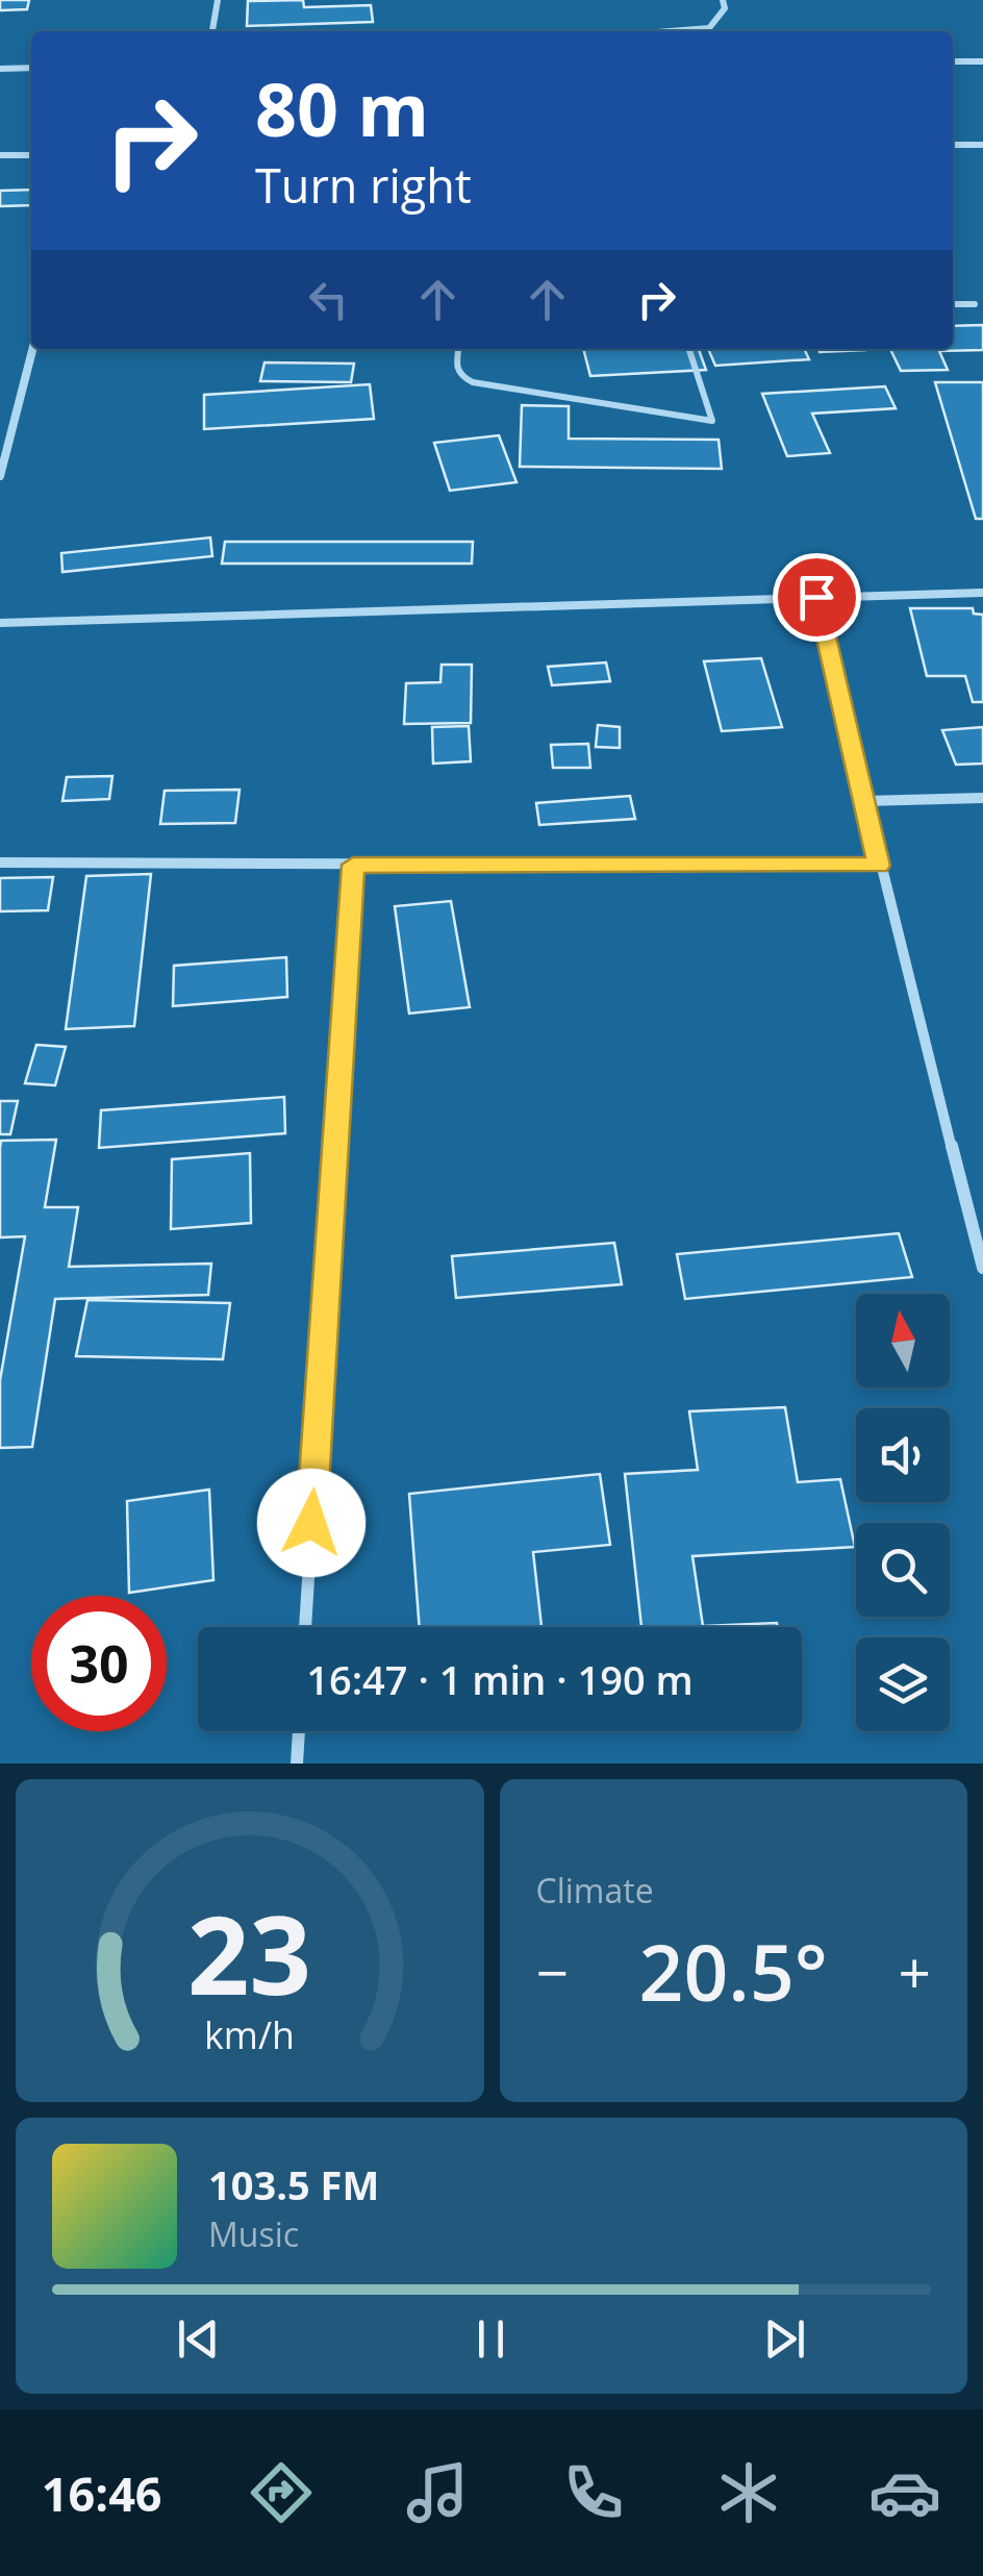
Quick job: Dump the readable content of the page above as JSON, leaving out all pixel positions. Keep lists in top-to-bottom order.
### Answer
{
  "north": "top",
  "page": {
    "turn": ["80 m", "Turn right"],
    "limit": "30",
    "trip": "16:47 · 1 min · 190 m",
    "tile": "Climate",
    "heat": ["−", "20.5°", "+"],
    "song": ["103.5 FM", "Music"],
    "tabs": "16:46",
    "gauge": ["23", "km/h"]
  }
}
